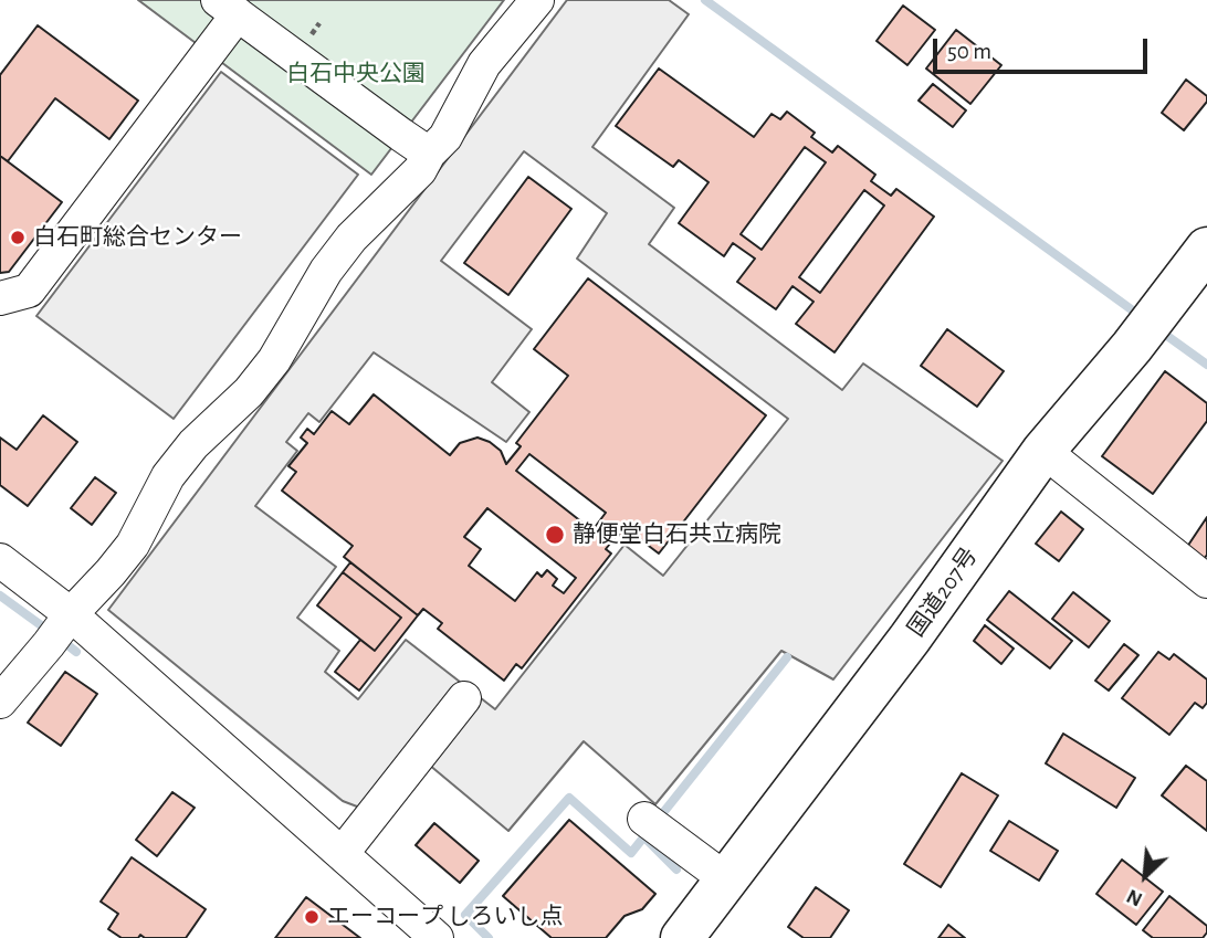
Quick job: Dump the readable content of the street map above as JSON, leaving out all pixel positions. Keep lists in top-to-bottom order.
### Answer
{
  "streets": {
    "highway": ["国道207号"]
  },
  "parks": ["白石中央公園"],
  "places": ["白石町総合センター", "静便堂白石共立病院", "エーコープ しろいし点"],
  "scale_bar": "50 m",
  "north": "bottom left"
}
